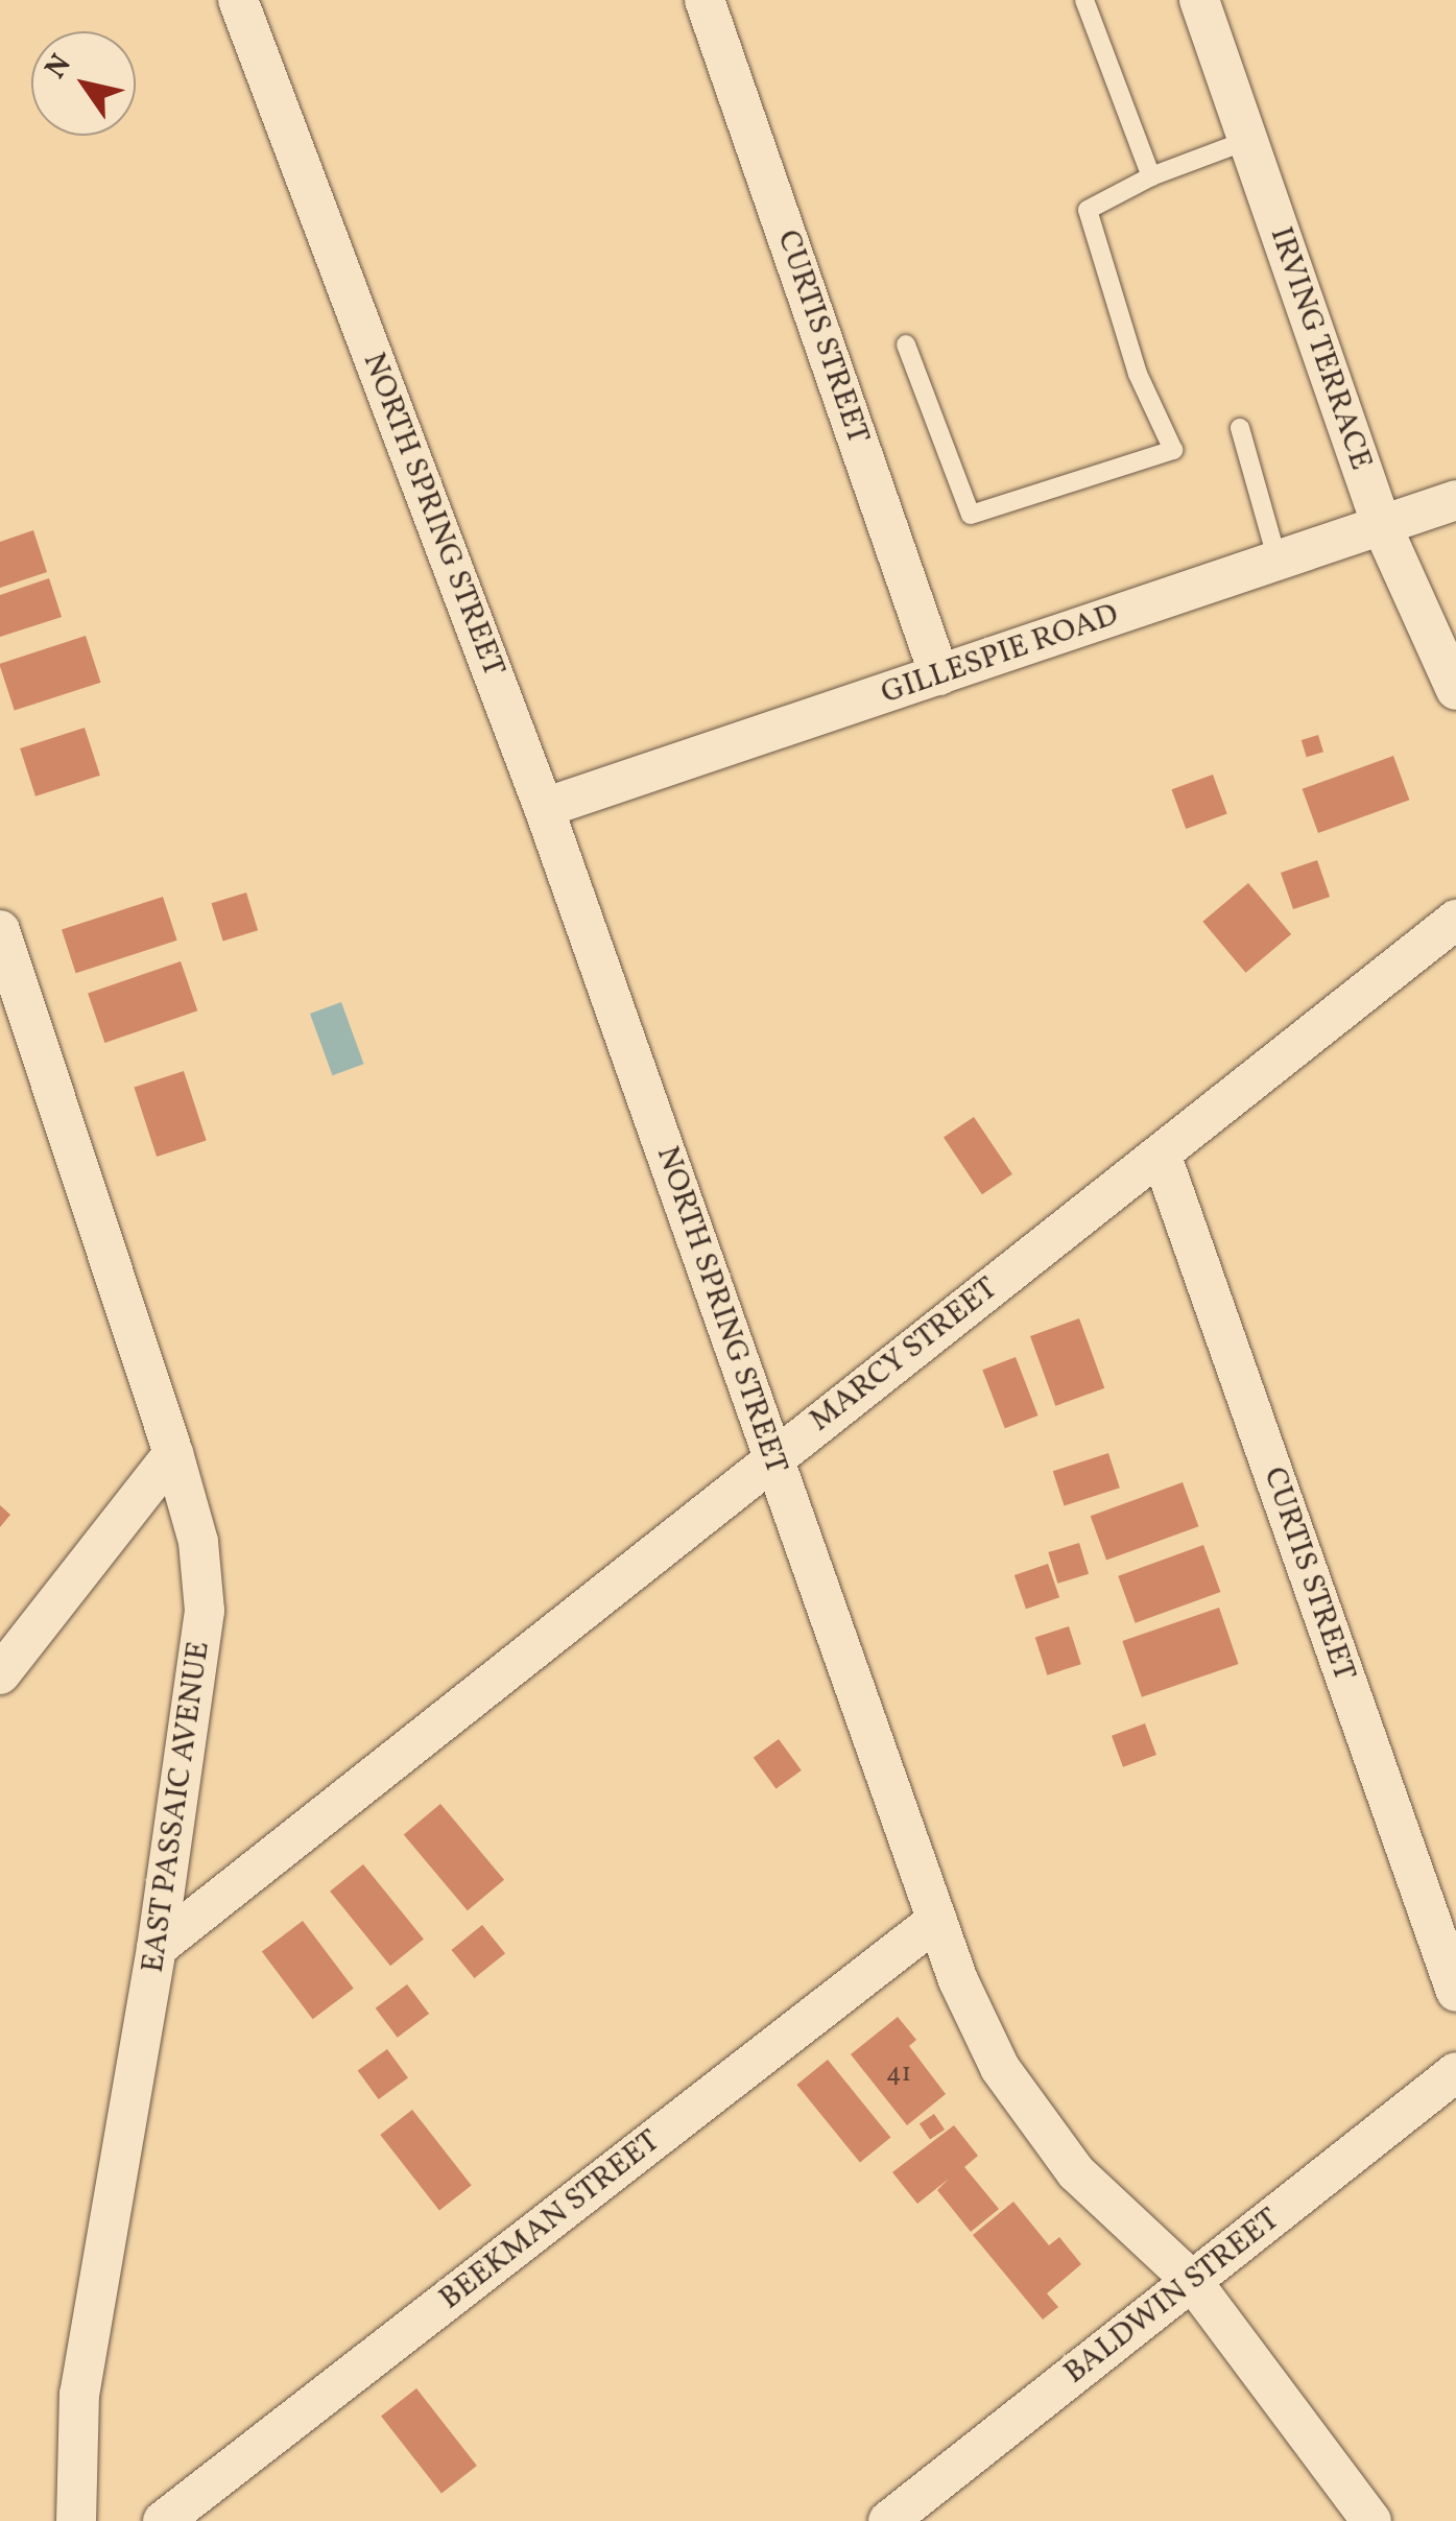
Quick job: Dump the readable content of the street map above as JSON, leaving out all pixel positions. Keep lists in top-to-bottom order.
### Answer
{
  "streets": {
    "street": [
      "CURTIS STREET",
      "IRVING TERRACE",
      "NORTH SPRING STREET",
      "GILLESPIE ROAD",
      "MARCY STREET",
      "EAST PASSAIC AVENUE",
      "BEEKMAN STREET",
      "BALDWIN STREET"
    ]
  },
  "crossings": [
    ["CURTIS STREET", "GILLESPIE ROAD"],
    ["CURTIS STREET", "MARCY STREET"],
    ["IRVING TERRACE", "GILLESPIE ROAD"],
    ["NORTH SPRING STREET", "GILLESPIE ROAD"],
    ["NORTH SPRING STREET", "MARCY STREET"],
    ["NORTH SPRING STREET", "BEEKMAN STREET"],
    ["NORTH SPRING STREET", "BALDWIN STREET"],
    ["MARCY STREET", "EAST PASSAIC AVENUE"]
  ],
  "house_numbers": ["41"],
  "north": "top left"
}
